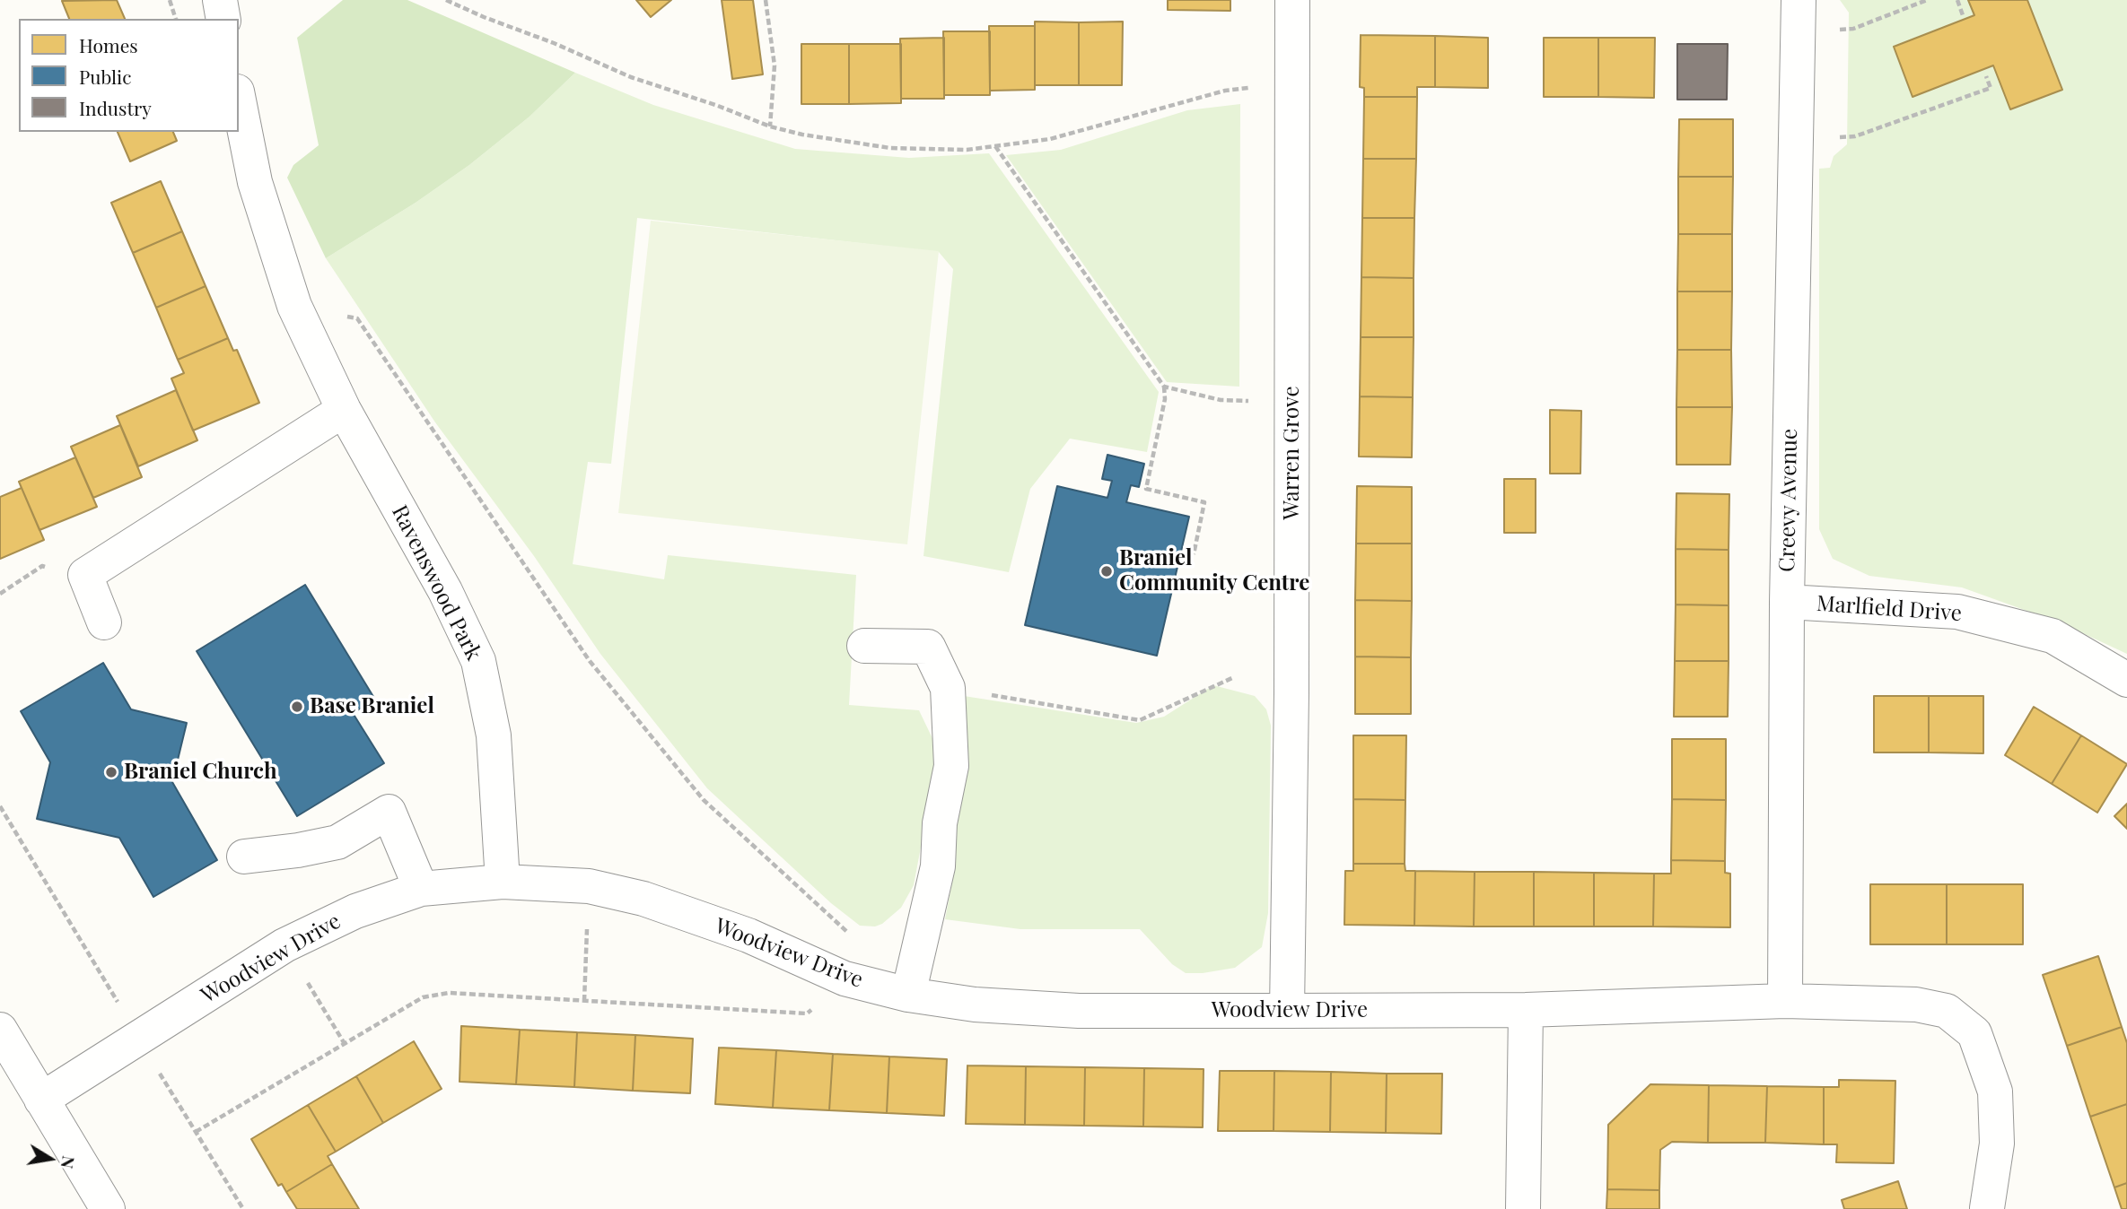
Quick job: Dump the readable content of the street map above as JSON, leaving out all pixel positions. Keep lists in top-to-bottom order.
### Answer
{
  "streets": {
    "street": [
      "Warren Grove",
      "Creevy Avenue",
      "Ravenswood Park",
      "Marlfield Drive",
      "Woodview Drive"
    ]
  },
  "crossings": [
    ["Warren Grove", "Woodview Drive"],
    ["Creevy Avenue", "Marlfield Drive"],
    ["Creevy Avenue", "Woodview Drive"],
    ["Ravenswood Park", "Woodview Drive"]
  ],
  "places": ["Braniel Community Centre", "Base Braniel", "Braniel Church"],
  "legend": ["Homes", "Public", "Industry"],
  "north": "right"
}
